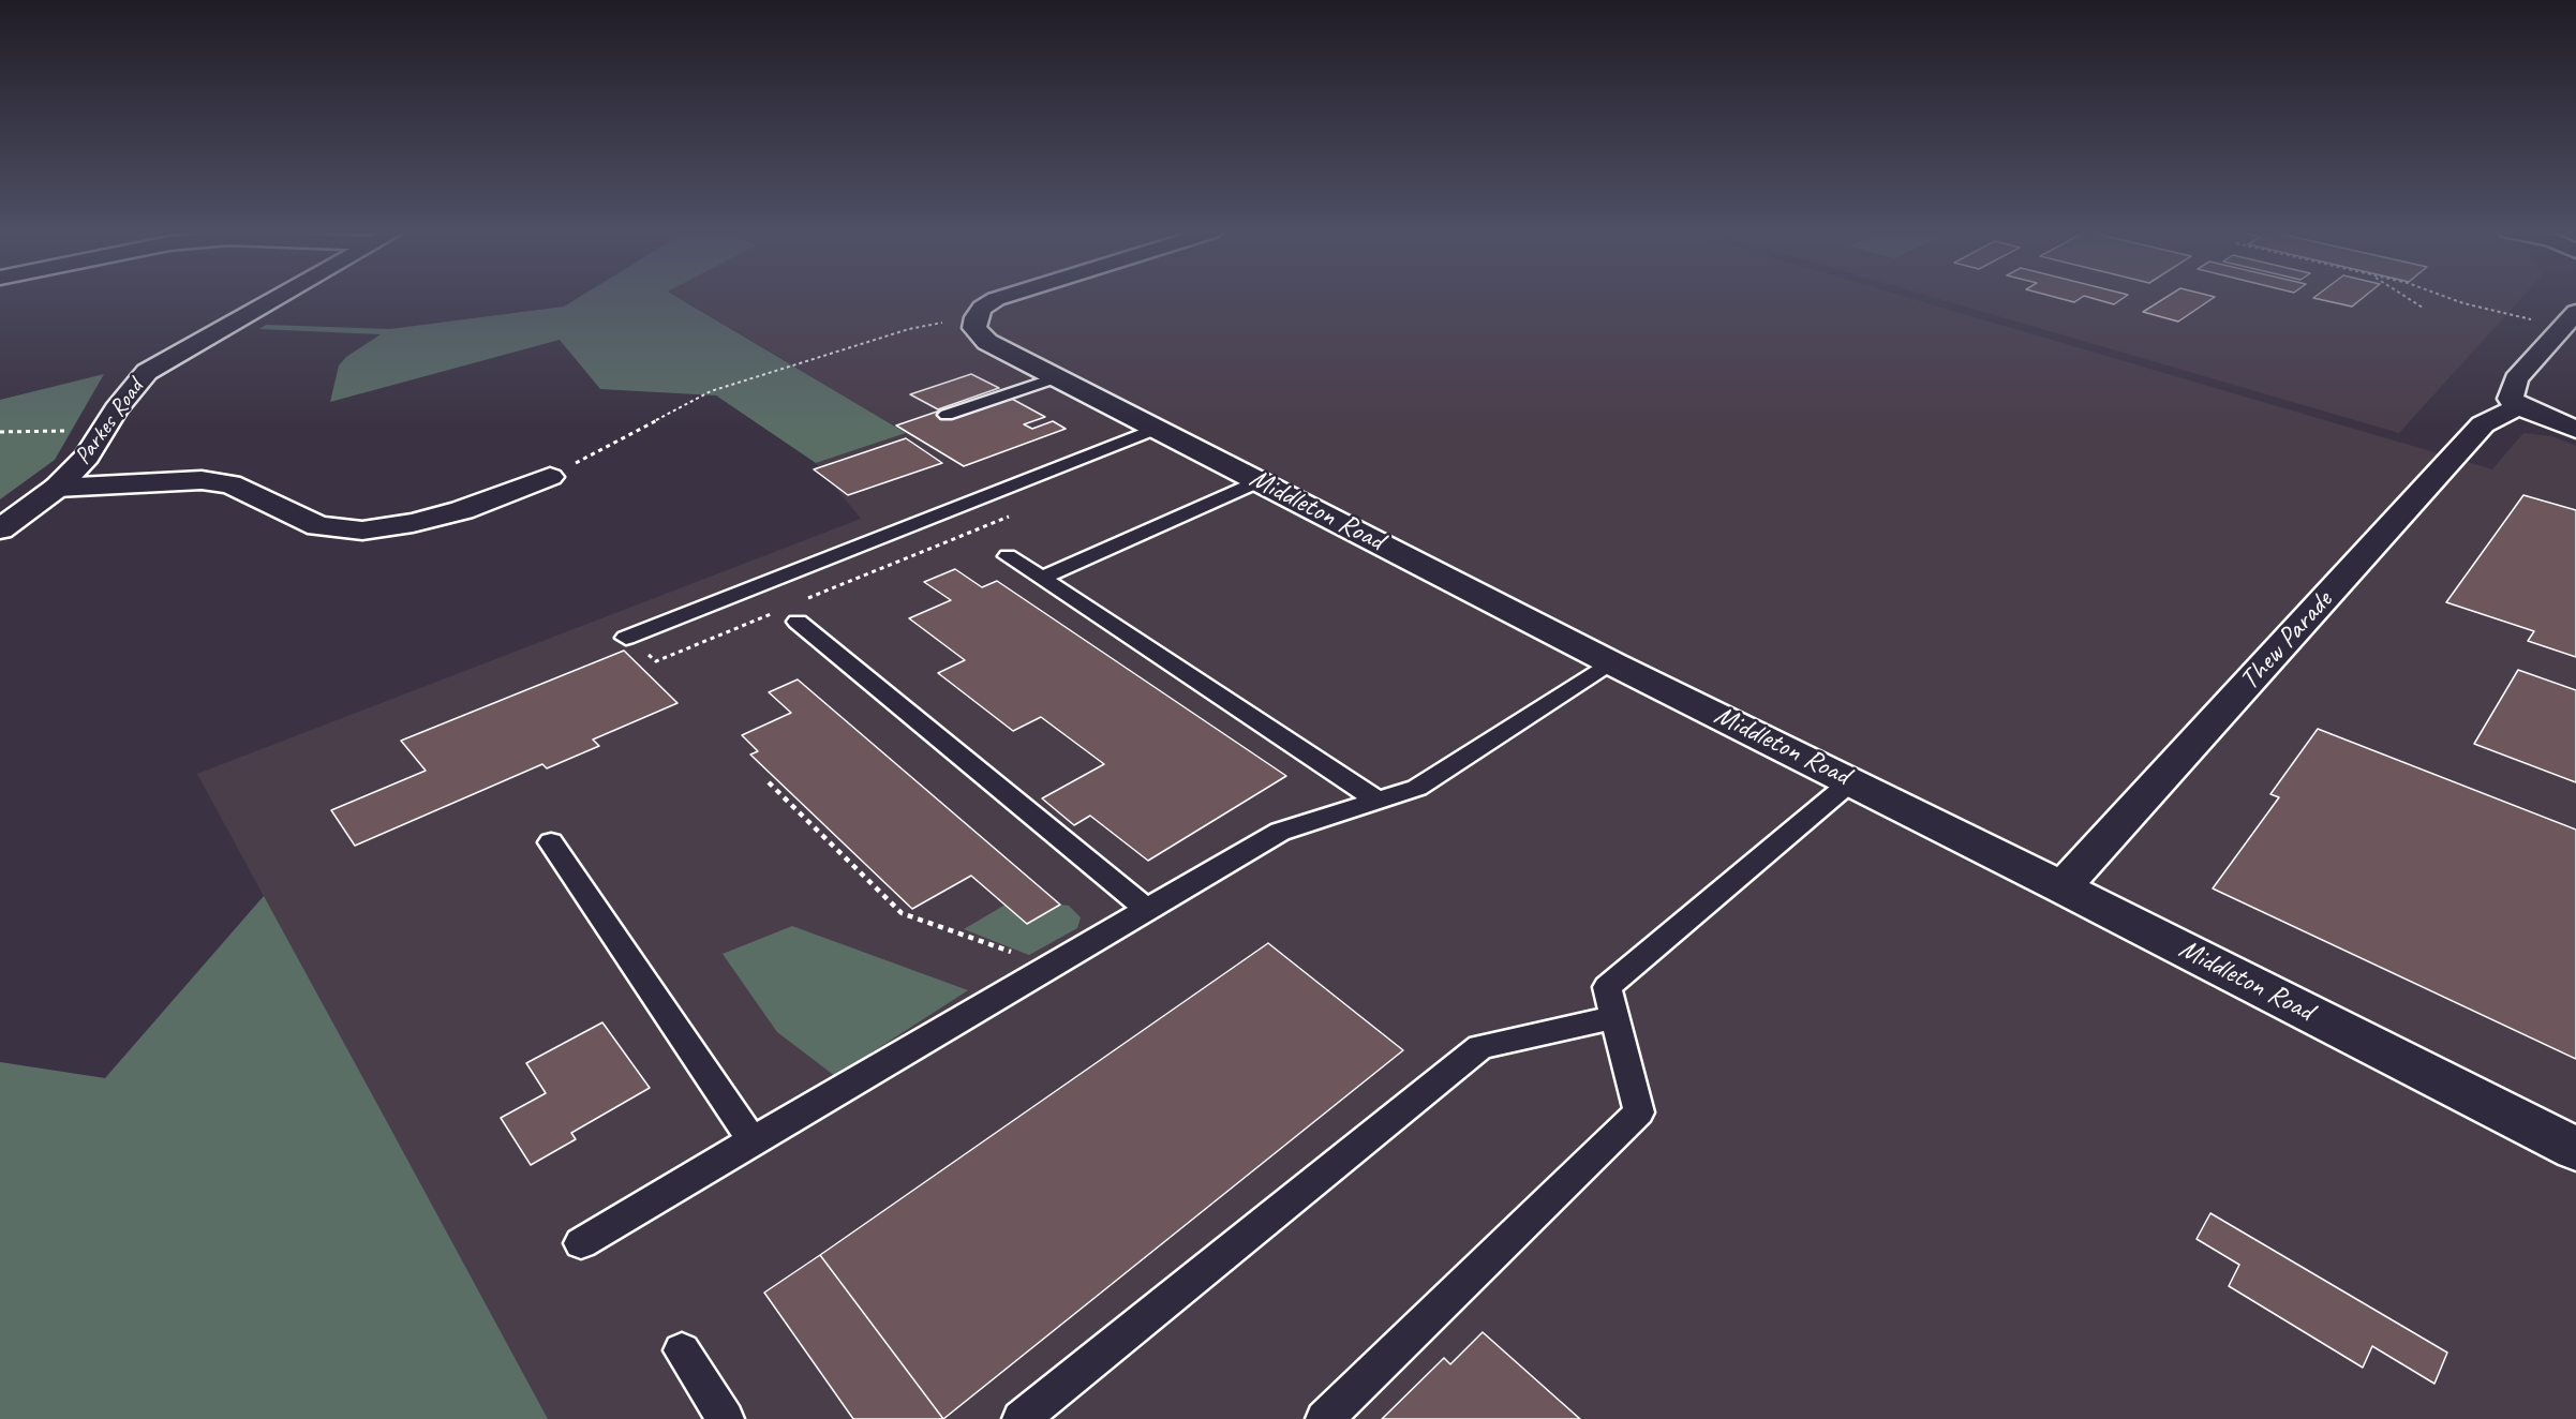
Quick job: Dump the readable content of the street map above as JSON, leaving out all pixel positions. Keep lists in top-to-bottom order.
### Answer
{
  "streets": {
    "street": ["Parkes Road", "Middleton Road", "Thew Parade"]
  },
  "crossings": [
    ["Middleton Road", "Thew Parade"]
  ]
}
